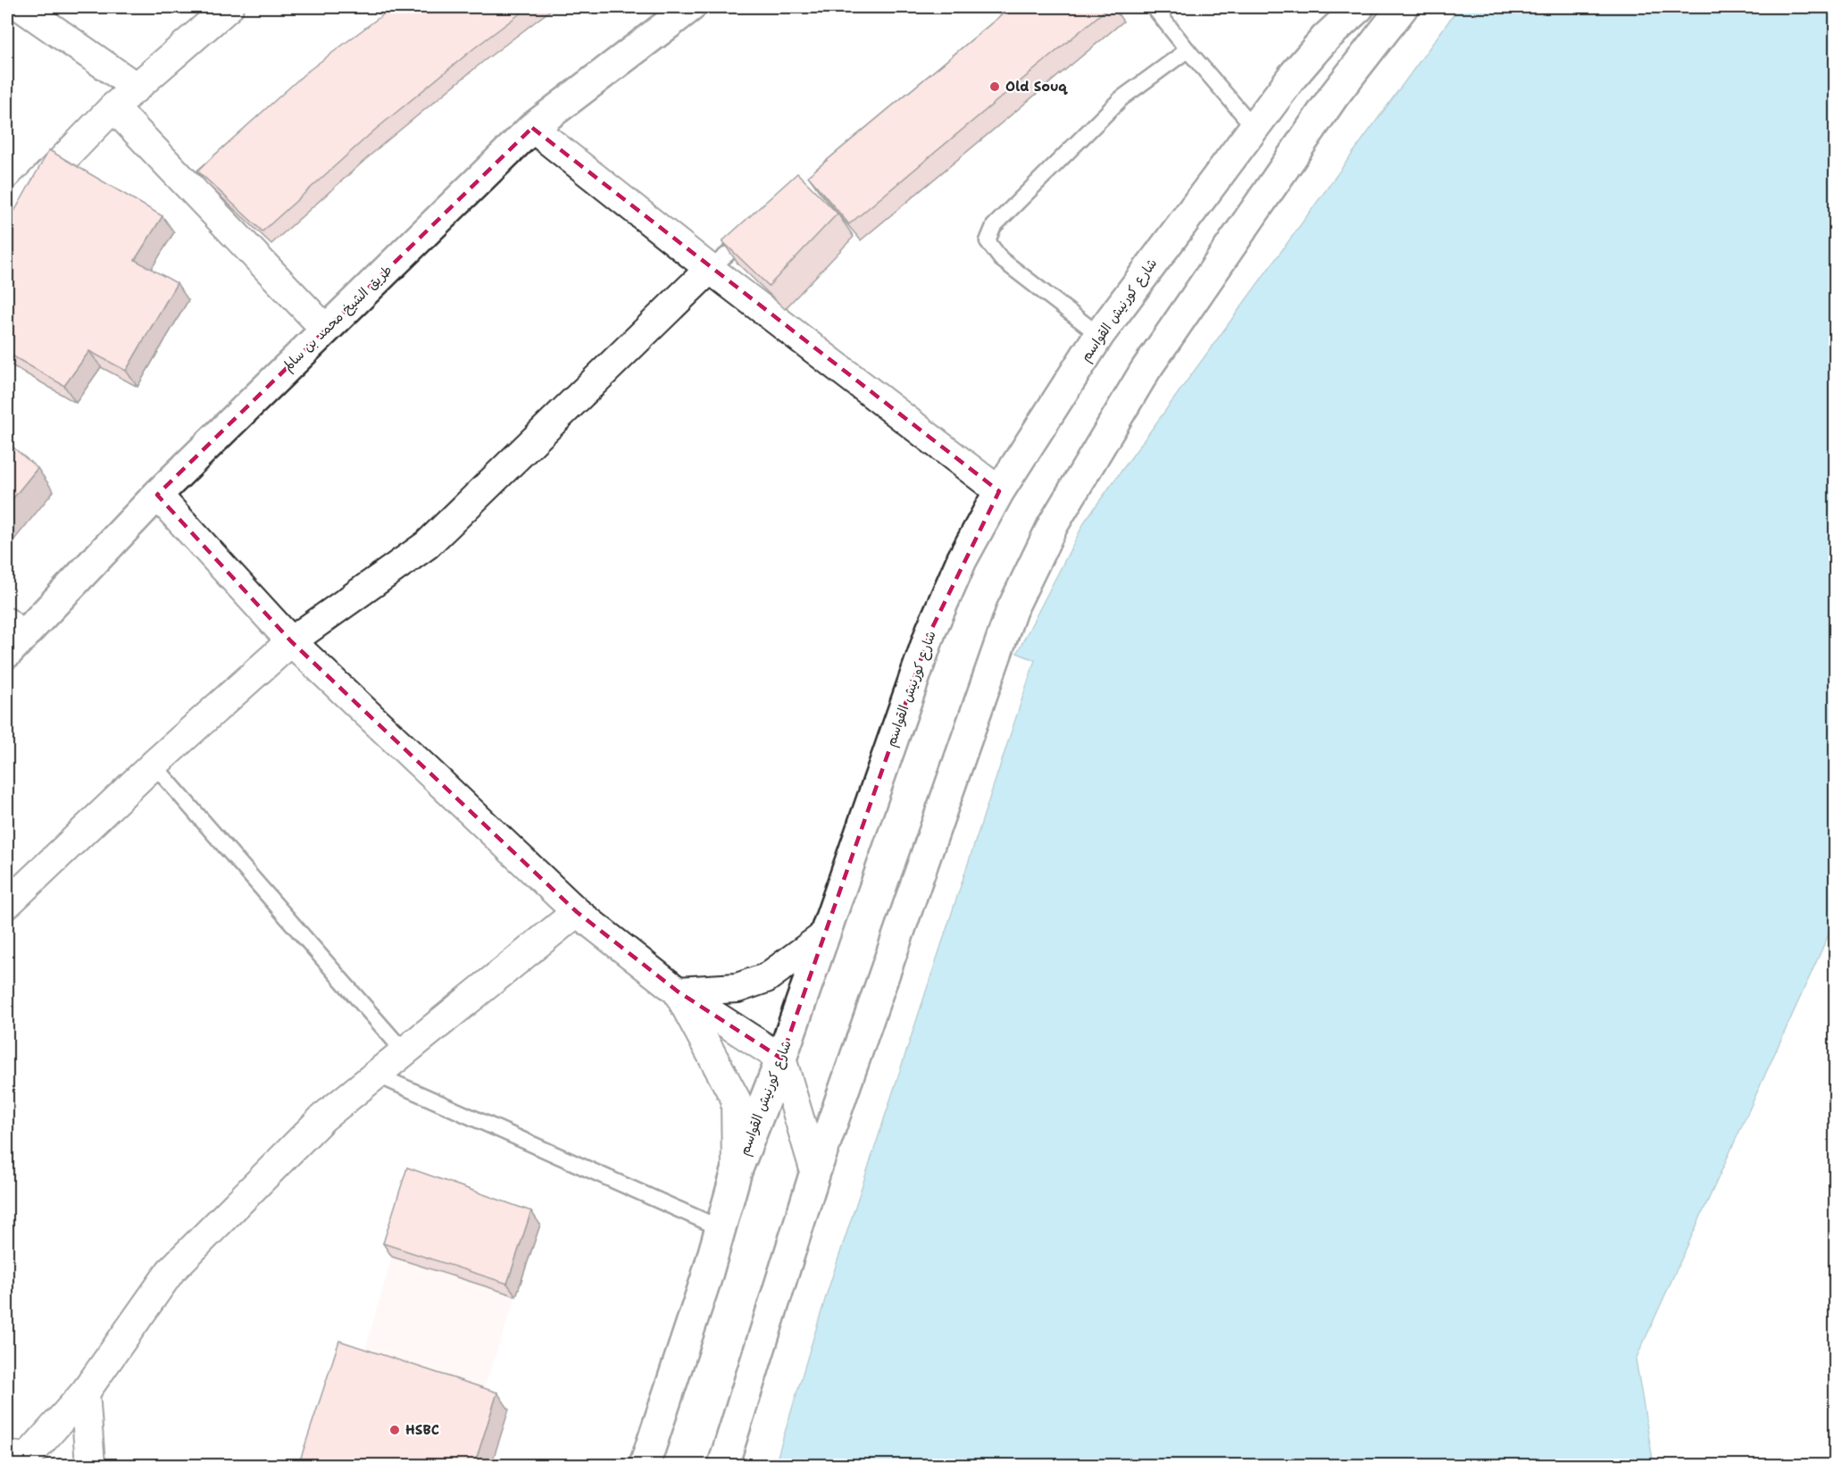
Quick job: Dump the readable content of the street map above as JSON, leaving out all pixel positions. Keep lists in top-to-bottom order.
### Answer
{
  "streets": {
    "main road": ["شارع كورنيش القواسم", "طريق الشيخ محمد بن سالم"]
  },
  "places": ["Old Souq", "HSBC"]
}
